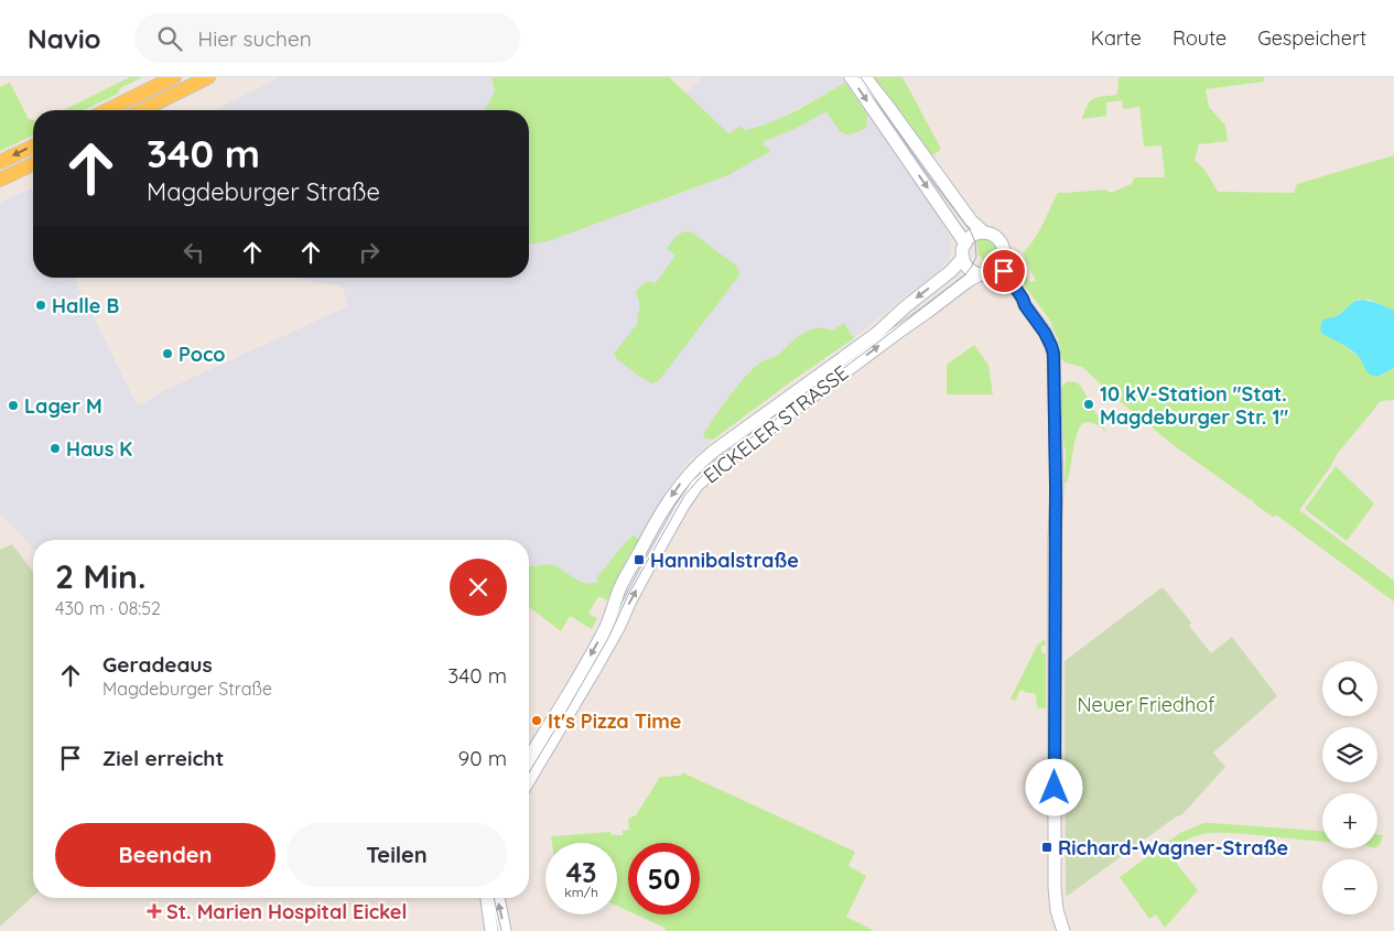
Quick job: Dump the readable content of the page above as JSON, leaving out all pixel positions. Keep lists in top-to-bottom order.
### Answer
{
  "streets": {
    "street": ["EICKELER STRASSE"]
  },
  "parks": ["Neuer Friedhof"],
  "places": {
    "other": [
      "Halle B",
      "Poco",
      "10 kV-Station \"Stat. Magdeburger Str. 1\"",
      "Lager M",
      "Haus K",
      "It's Pizza Time"
    ],
    "transit": ["Hannibalstraße", "Richard-Wagner-Straße"],
    "health": ["St. Marien Hospital Eickel"]
  },
  "page": {
    "header": "Navio",
    "search": "Hier suchen",
    "nav": ["Karte", "Route", "Gespeichert"],
    "turn": ["340 m", "Magdeburger Straße"],
    "heading": ["2 Min.", "430 m · 08:52"],
    "list": [
      {
        "name": "Geradeaus",
        "note": "Magdeburger Straße",
        "value": "340 m"
      },
      {
        "name": "Ziel erreicht",
        "value": "90 m"
      }
    ],
    "map_buttons": ["+", "−"],
    "buttons": ["Beenden", "Teilen"],
    "speed": "43 km/h",
    "limit": "50"
  }
}
